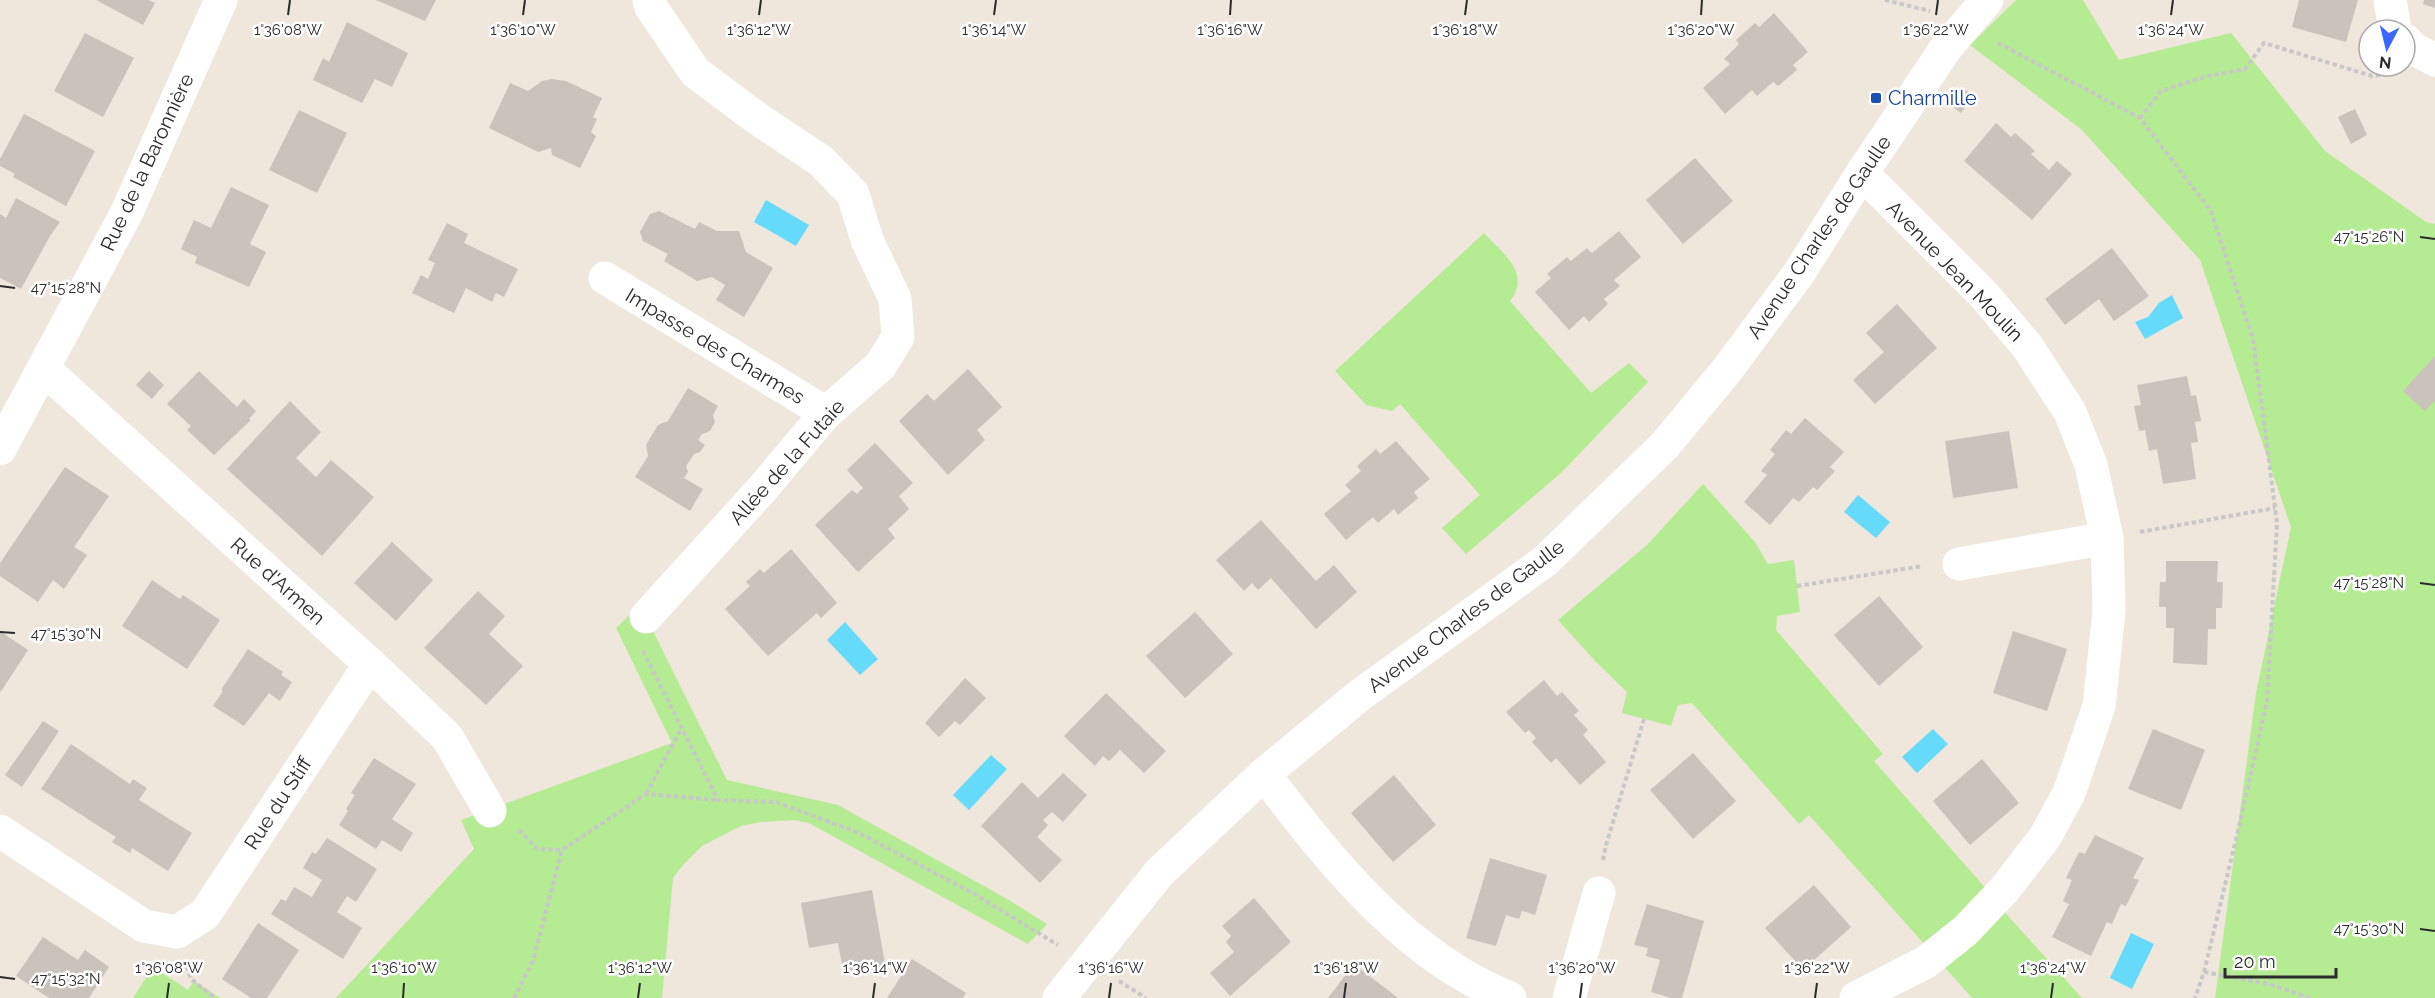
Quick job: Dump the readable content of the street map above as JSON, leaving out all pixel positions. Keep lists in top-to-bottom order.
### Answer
{
  "streets": {
    "street": [
      "Rue de la Baronnière",
      "Avenue Charles de Gaulle",
      "Avenue Jean Moulin",
      "Impasse des Charmes",
      "Allée de la Futaie",
      "Rue d'Armen",
      "Rue du Stiff"
    ]
  },
  "crossings": [
    ["Rue de la Baronnière", "Rue d'Armen"],
    ["Avenue Charles de Gaulle", "Avenue Jean Moulin"],
    ["Impasse des Charmes", "Allée de la Futaie"],
    ["Rue d'Armen", "Rue du Stiff"]
  ],
  "places": {
    "transit": ["Charmille"]
  },
  "scale_bar": "20 m",
  "north": "bottom",
  "coordinates": [
    "1°36'08\"W",
    "1°36'10\"W",
    "1°36'12\"W",
    "1°36'14\"W",
    "1°36'16\"W",
    "1°36'18\"W",
    "1°36'20\"W",
    "1°36'22\"W",
    "1°36'24\"W",
    "47°15'26\"N",
    "47°15'28\"N",
    "47°15'30\"N",
    "47°15'32\"N"
  ]
}
